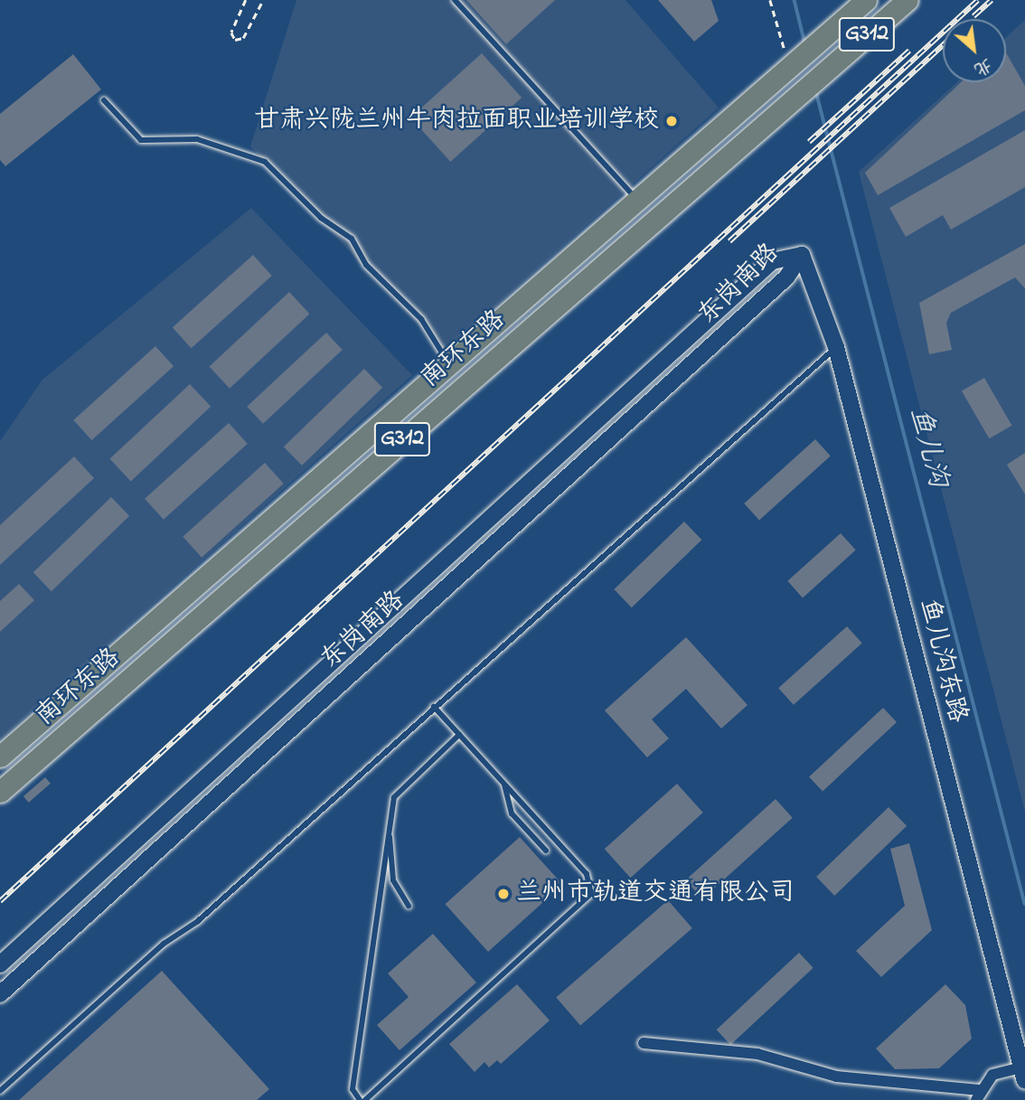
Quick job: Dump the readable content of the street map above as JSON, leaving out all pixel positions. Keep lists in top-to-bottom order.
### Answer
{
  "streets": {
    "highway": ["G312", "南环东路"],
    "street": ["东岗南路", "鱼儿沟东路"]
  },
  "crossings": [
    ["东岗南路", "鱼儿沟东路"]
  ],
  "water": ["鱼儿沟"],
  "places": ["甘肃兴陇兰州牛肉拉面职业培训学校", "兰州市轨道交通有限公司"],
  "north": "bottom right"
}
